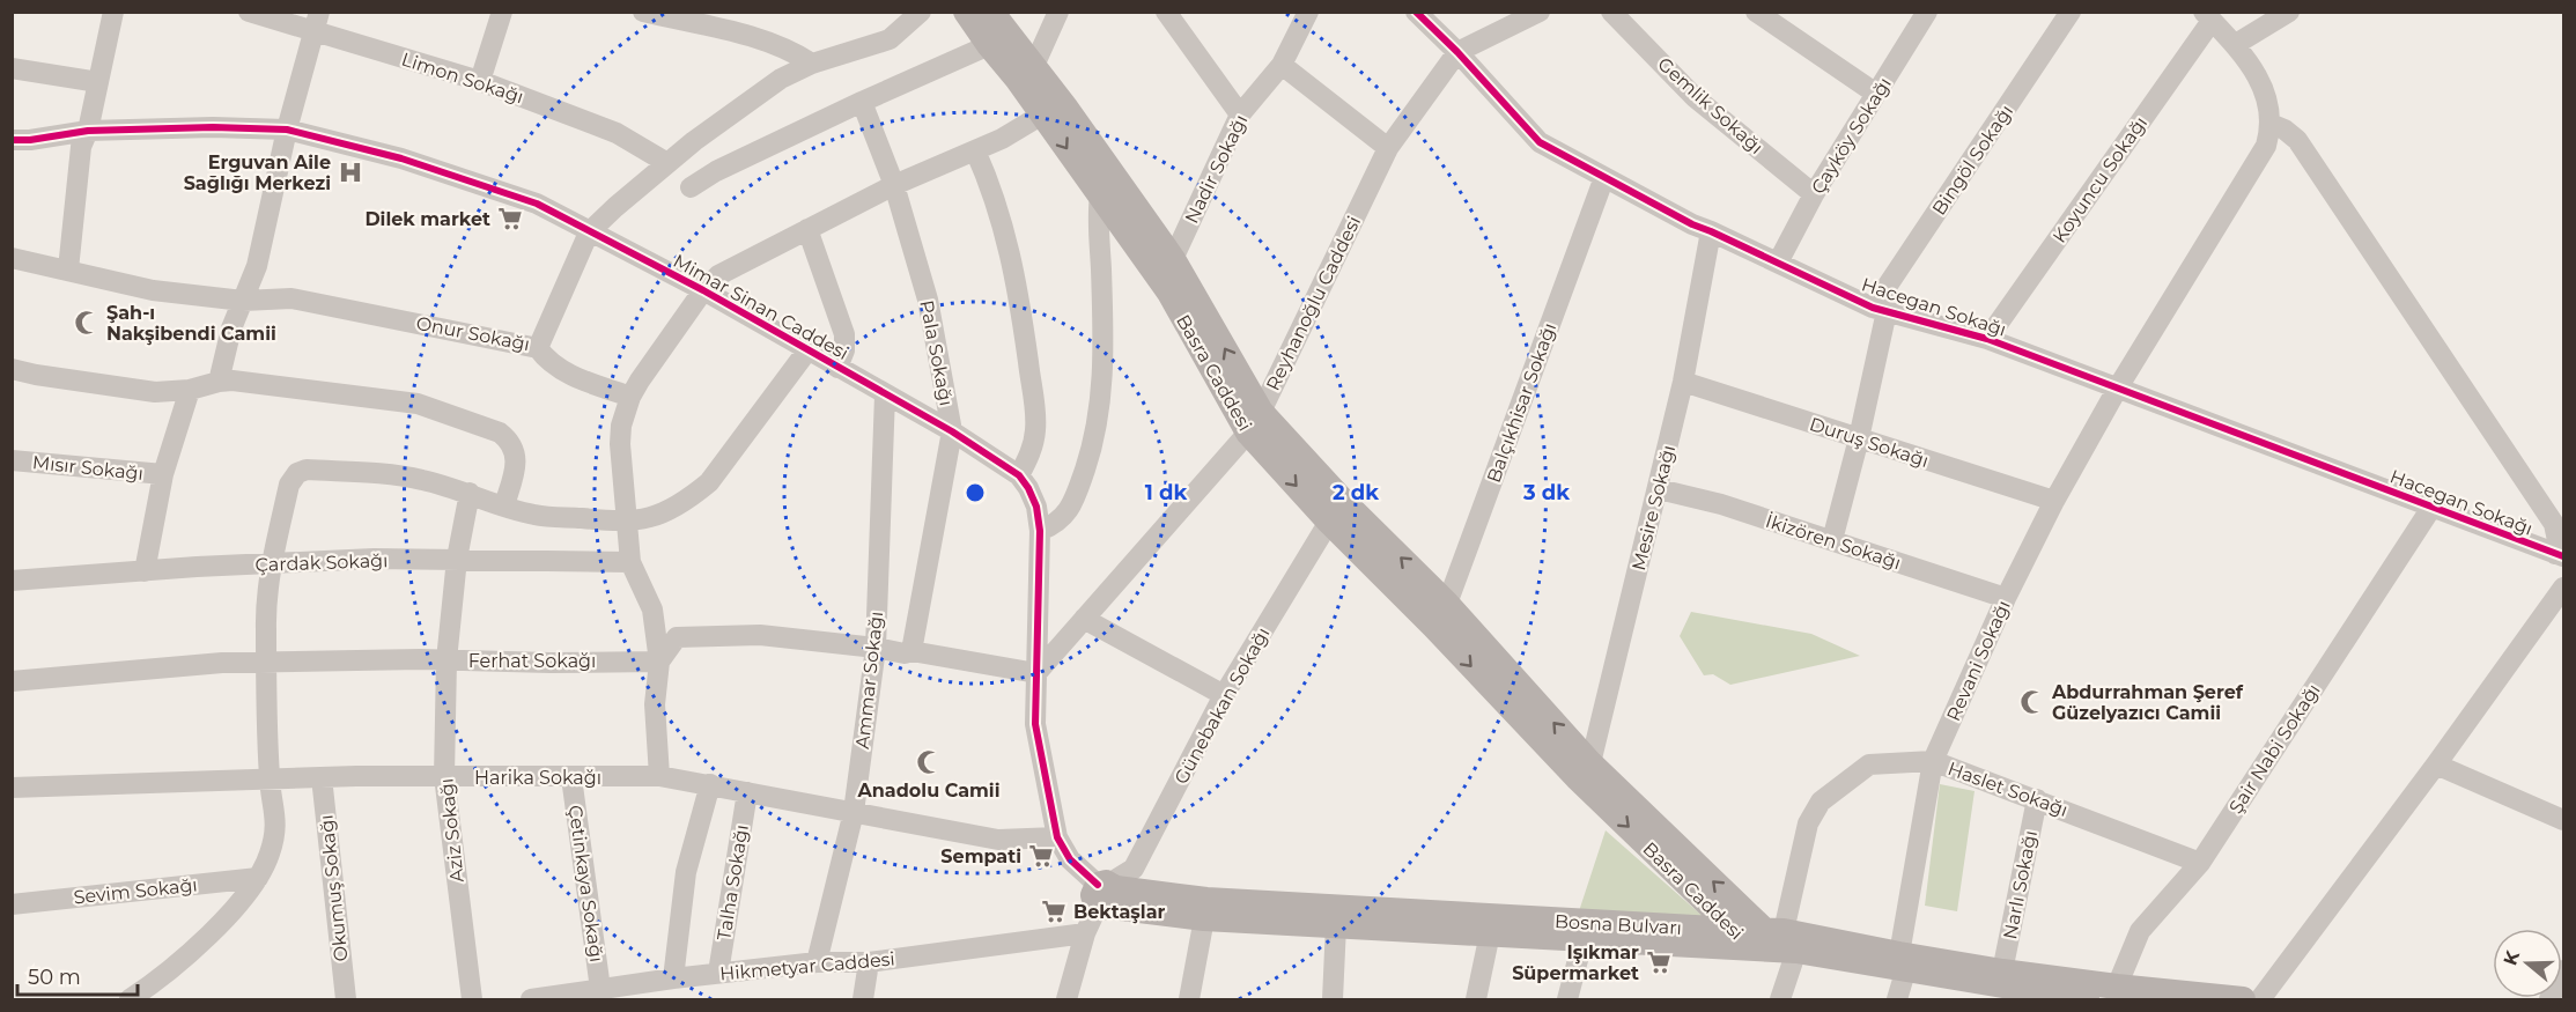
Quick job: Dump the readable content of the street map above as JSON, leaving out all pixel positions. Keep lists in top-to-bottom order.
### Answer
{
  "streets": {
    "main road": ["Basra Caddesi", "Bosna Bulvarı"],
    "street": [
      "Limon Sokağı",
      "Gemlik Sokağı",
      "Çayköy Sokağı",
      "Bingöl Sokağı",
      "Nadir Sokağı",
      "Koyuncu Sokağı",
      "Reyhanoğlu Caddesi",
      "Mimar Sinan Caddesi",
      "Hacegan Sokağı",
      "Onur Sokağı",
      "Pala Sokağı",
      "Balçıkhisar Sokağı",
      "Duruş Sokağı",
      "Mısır Sokağı",
      "Mesire Sokağı",
      "İkizören Sokağı",
      "Çardak Sokağı",
      "Ferhat Sokağı",
      "Revani Sokağı",
      "Ammar Sokağı",
      "Günebakan Sokağı",
      "Şair Nabi Sokağı",
      "Harika Sokağı",
      "Haslet Sokağı",
      "Aziz Sokağı",
      "Talha Sokağı",
      "Çetinkaya Sokağı",
      "Narlı Sokağı",
      "Okumuş Sokağı",
      "Sevim Sokağı",
      "Hikmetyar Caddesi"
    ]
  },
  "crossings": [
    ["Limon Sokağı", "Onur Sokağı"],
    ["Gemlik Sokağı", "Çayköy Sokağı"],
    ["Çayköy Sokağı", "Hacegan Sokağı"],
    ["Bingöl Sokağı", "Hacegan Sokağı"],
    ["Nadir Sokağı", "Basra Caddesi"],
    ["Koyuncu Sokağı", "Hacegan Sokağı"],
    ["Reyhanoğlu Caddesi", "Mimar Sinan Caddesi"],
    ["Reyhanoğlu Caddesi", "Hacegan Sokağı"],
    ["Reyhanoğlu Caddesi", "Basra Caddesi"],
    ["Mimar Sinan Caddesi", "Onur Sokağı"],
    ["Mimar Sinan Caddesi", "Pala Sokağı"],
    ["Mimar Sinan Caddesi", "Ammar Sokağı"],
    ["Mimar Sinan Caddesi", "Günebakan Sokağı"],
    ["Mimar Sinan Caddesi", "Harika Sokağı"],
    ["Mimar Sinan Caddesi", "Bosna Bulvarı"],
    ["Hacegan Sokağı", "Balçıkhisar Sokağı"],
    ["Hacegan Sokağı", "Mesire Sokağı"],
    ["Hacegan Sokağı", "Revani Sokağı"],
    ["Hacegan Sokağı", "Şair Nabi Sokağı"],
    ["Basra Caddesi", "Balçıkhisar Sokağı"],
    ["Basra Caddesi", "Mesire Sokağı"],
    ["Basra Caddesi", "Günebakan Sokağı"],
    ["Basra Caddesi", "Haslet Sokağı"],
    ["Basra Caddesi", "Bosna Bulvarı"],
    ["Duruş Sokağı", "Mesire Sokağı"],
    ["Duruş Sokağı", "Revani Sokağı"],
    ["Mısır Sokağı", "Çardak Sokağı"],
    ["Mesire Sokağı", "İkizören Sokağı"],
    ["İkizören Sokağı", "Revani Sokağı"],
    ["Çardak Sokağı", "Aziz Sokağı"],
    ["Ferhat Sokağı", "Aziz Sokağı"],
    ["Revani Sokağı", "Haslet Sokağı"],
    ["Revani Sokağı", "Bosna Bulvarı"],
    ["Ammar Sokağı", "Harika Sokağı"],
    ["Ammar Sokağı", "Hikmetyar Caddesi"],
    ["Günebakan Sokağı", "Bosna Bulvarı"],
    ["Şair Nabi Sokağı", "Haslet Sokağı"],
    ["Şair Nabi Sokağı", "Bosna Bulvarı"],
    ["Harika Sokağı", "Aziz Sokağı"],
    ["Harika Sokağı", "Talha Sokağı"],
    ["Harika Sokağı", "Çetinkaya Sokağı"],
    ["Harika Sokağı", "Okumuş Sokağı"],
    ["Haslet Sokağı", "Narlı Sokağı"],
    ["Haslet Sokağı", "Bosna Bulvarı"],
    ["Talha Sokağı", "Hikmetyar Caddesi"],
    ["Çetinkaya Sokağı", "Hikmetyar Caddesi"],
    ["Narlı Sokağı", "Bosna Bulvarı"]
  ],
  "places": {
    "hospital": ["Erguvan Aile Sağlığı Merkezi"],
    "supermarket": [
      "Dilek market",
      "Sempati",
      "Bektaşlar",
      "Işıkmar Süpermarket"
    ],
    "mosque": ["Şah-ı Nakşibendi Camii", "Abdurrahman Şeref Güzelyazıcı Camii", "Anadolu Camii"]
  },
  "scale_bar": "50 m",
  "north": "left",
  "rings": ["1 dk", "2 dk", "3 dk"]
}
